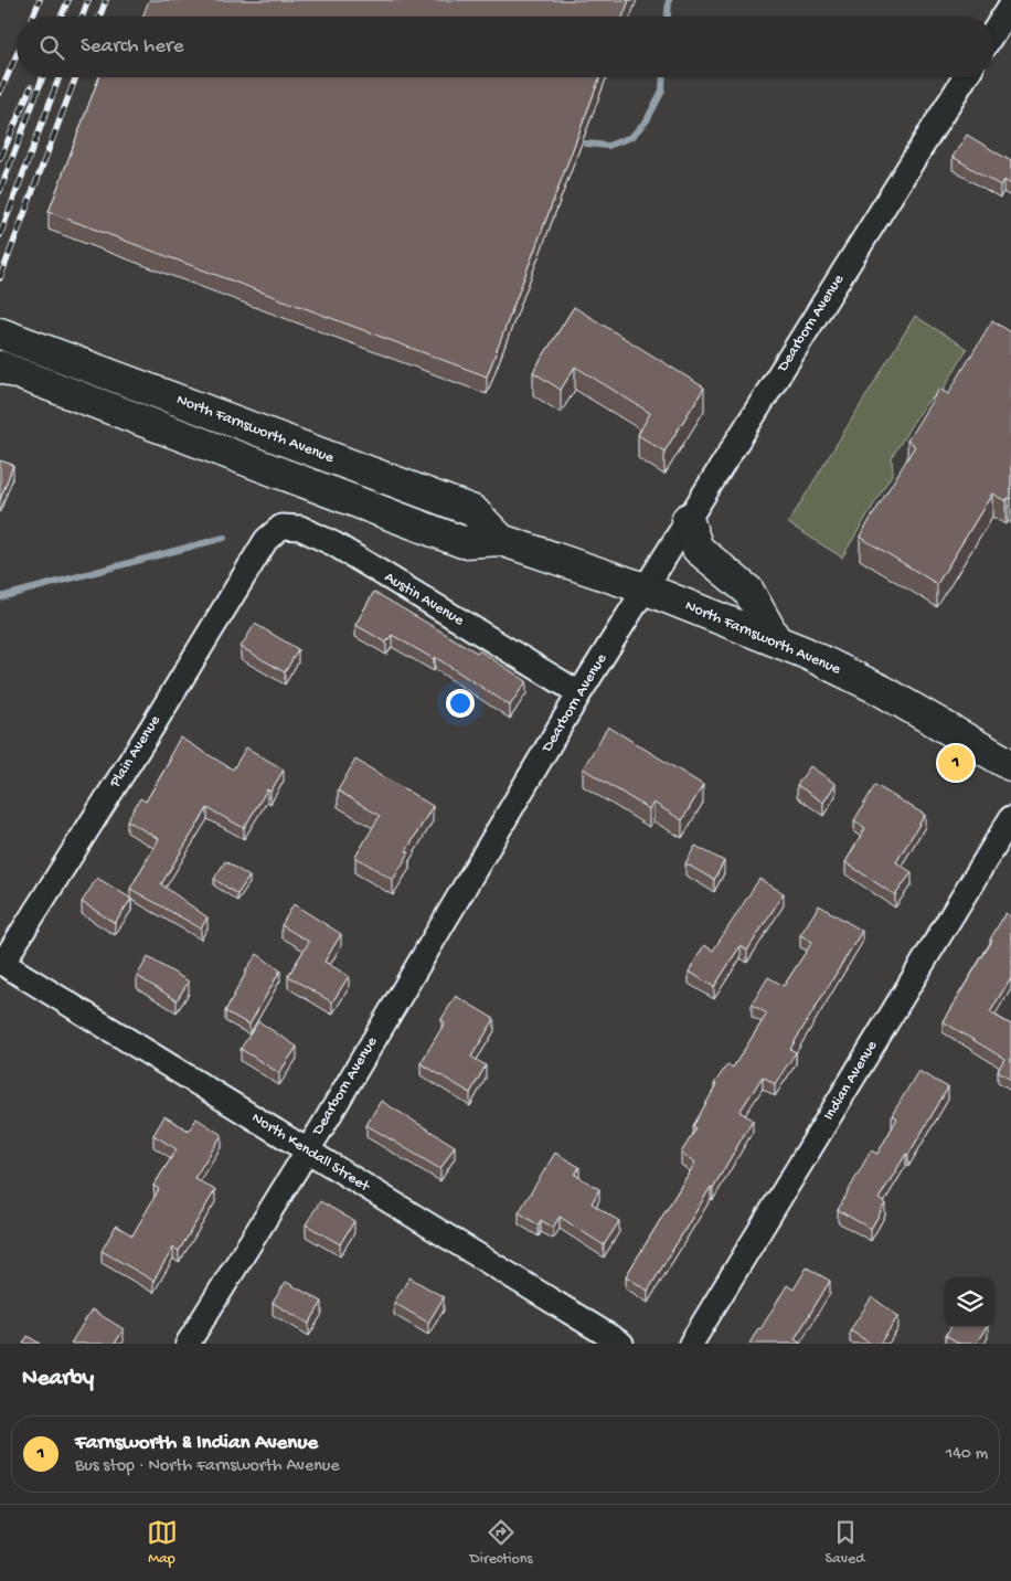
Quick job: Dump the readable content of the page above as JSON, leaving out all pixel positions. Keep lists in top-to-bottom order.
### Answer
{
  "streets": {
    "main road": ["North Farnsworth Avenue"],
    "street": [
      "Dearborn Avenue",
      "Austin Avenue",
      "Plain Avenue",
      "Indian Avenue",
      "North Kendall Street"
    ]
  },
  "crossings": [
    ["Dearborn Avenue", "North Farnsworth Avenue"],
    ["Dearborn Avenue", "Austin Avenue"],
    ["Dearborn Avenue", "North Kendall Street"],
    ["Austin Avenue", "Plain Avenue"],
    ["Plain Avenue", "North Kendall Street"]
  ],
  "page": {
    "search": "Search here",
    "pins": "1",
    "heading": "Nearby",
    "list": [
      {
        "mark": "1",
        "name": "Farnsworth & Indian Avenue",
        "note": "Bus stop · North Farnsworth Avenue",
        "value": "140 m"
      }
    ],
    "nav": ["Map", "Directions", "Saved"]
  }
}
